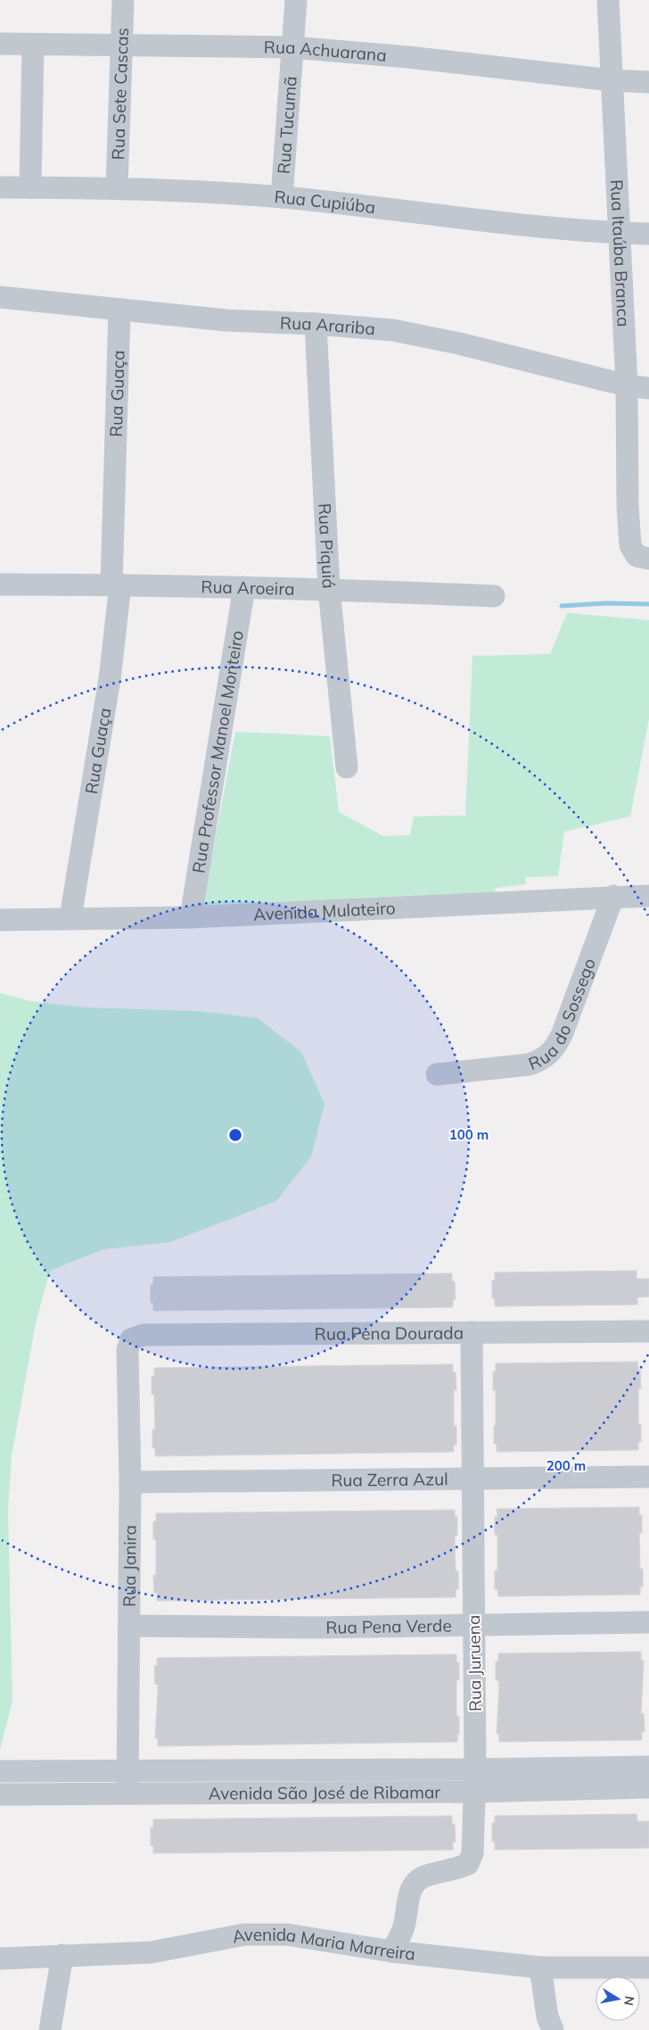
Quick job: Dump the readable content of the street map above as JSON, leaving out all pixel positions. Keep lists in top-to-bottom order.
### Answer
{
  "streets": {
    "street": [
      "Rua Achuarana",
      "Rua Sete Cascas",
      "Rua Tucumã",
      "Rua Cupiúba",
      "Rua Itaúba Branca",
      "Rua Arariba",
      "Rua Guaça",
      "Rua Piquiá",
      "Rua Aroeira",
      "Rua Professor Manoel Monteiro",
      "Avenida Mulateiro",
      "Rua do Sossego",
      "Rua Pena Dourada",
      "Rua Zerra Azul",
      "Rua Janira",
      "Rua Pena Verde",
      "Rua Juruena",
      "Avenida São José de Ribamar",
      "Avenida Maria Marreira"
    ]
  },
  "crossings": [
    ["Rua Achuarana", "Rua Sete Cascas"],
    ["Rua Achuarana", "Rua Tucumã"],
    ["Rua Achuarana", "Rua Itaúba Branca"],
    ["Rua Sete Cascas", "Rua Cupiúba"],
    ["Rua Tucumã", "Rua Cupiúba"],
    ["Rua Cupiúba", "Rua Itaúba Branca"],
    ["Rua Itaúba Branca", "Rua Arariba"],
    ["Rua Arariba", "Rua Guaça"],
    ["Rua Arariba", "Rua Piquiá"],
    ["Rua Guaça", "Rua Aroeira"],
    ["Rua Guaça", "Avenida Mulateiro"],
    ["Rua Piquiá", "Rua Aroeira"],
    ["Rua Aroeira", "Rua Professor Manoel Monteiro"],
    ["Rua Professor Manoel Monteiro", "Avenida Mulateiro"],
    ["Avenida Mulateiro", "Rua do Sossego"],
    ["Rua Pena Dourada", "Rua Janira"],
    ["Rua Pena Dourada", "Rua Juruena"],
    ["Rua Zerra Azul", "Rua Janira"],
    ["Rua Zerra Azul", "Rua Juruena"],
    ["Rua Janira", "Rua Pena Verde"],
    ["Rua Janira", "Avenida São José de Ribamar"],
    ["Rua Pena Verde", "Rua Juruena"],
    ["Rua Juruena", "Avenida São José de Ribamar"],
    ["Rua Juruena", "Avenida Maria Marreira"]
  ],
  "north": "right",
  "rings": ["100 m", "200 m"]
}
